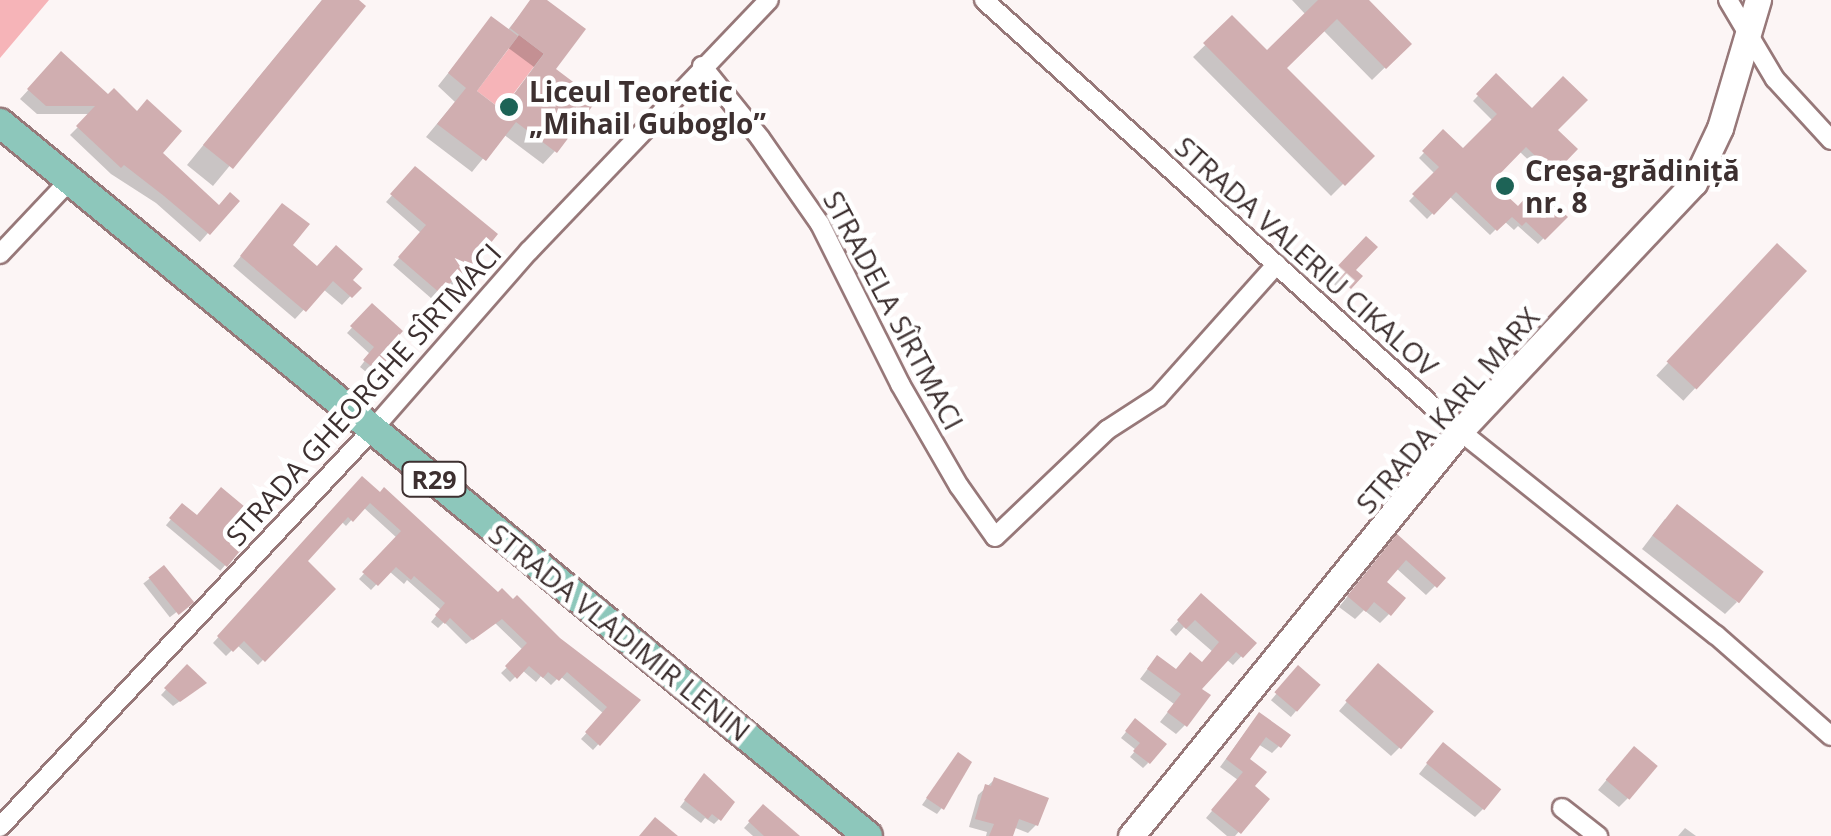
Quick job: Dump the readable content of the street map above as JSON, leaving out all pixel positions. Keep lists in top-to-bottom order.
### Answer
{
  "streets": {
    "main road": ["R29", "STRADA VLADIMIR LENIN"],
    "street": [
      "STRADA VALERIU CIKALOV",
      "STRADELA SÎRTMACI",
      "STRADA GHEORGHE SÎRTMACI",
      "STRADA KARL MARX"
    ]
  },
  "crossings": [
    ["STRADA VALERIU CIKALOV", "STRADELA SÎRTMACI"],
    ["STRADA VALERIU CIKALOV", "STRADA KARL MARX"],
    ["STRADELA SÎRTMACI", "STRADA GHEORGHE SÎRTMACI"],
    ["STRADA GHEORGHE SÎRTMACI", "STRADA VLADIMIR LENIN"]
  ],
  "places": ["Liceul Teoretic „Mihail Guboglo”", "Creșa-grădiniță nr. 8"]
}
